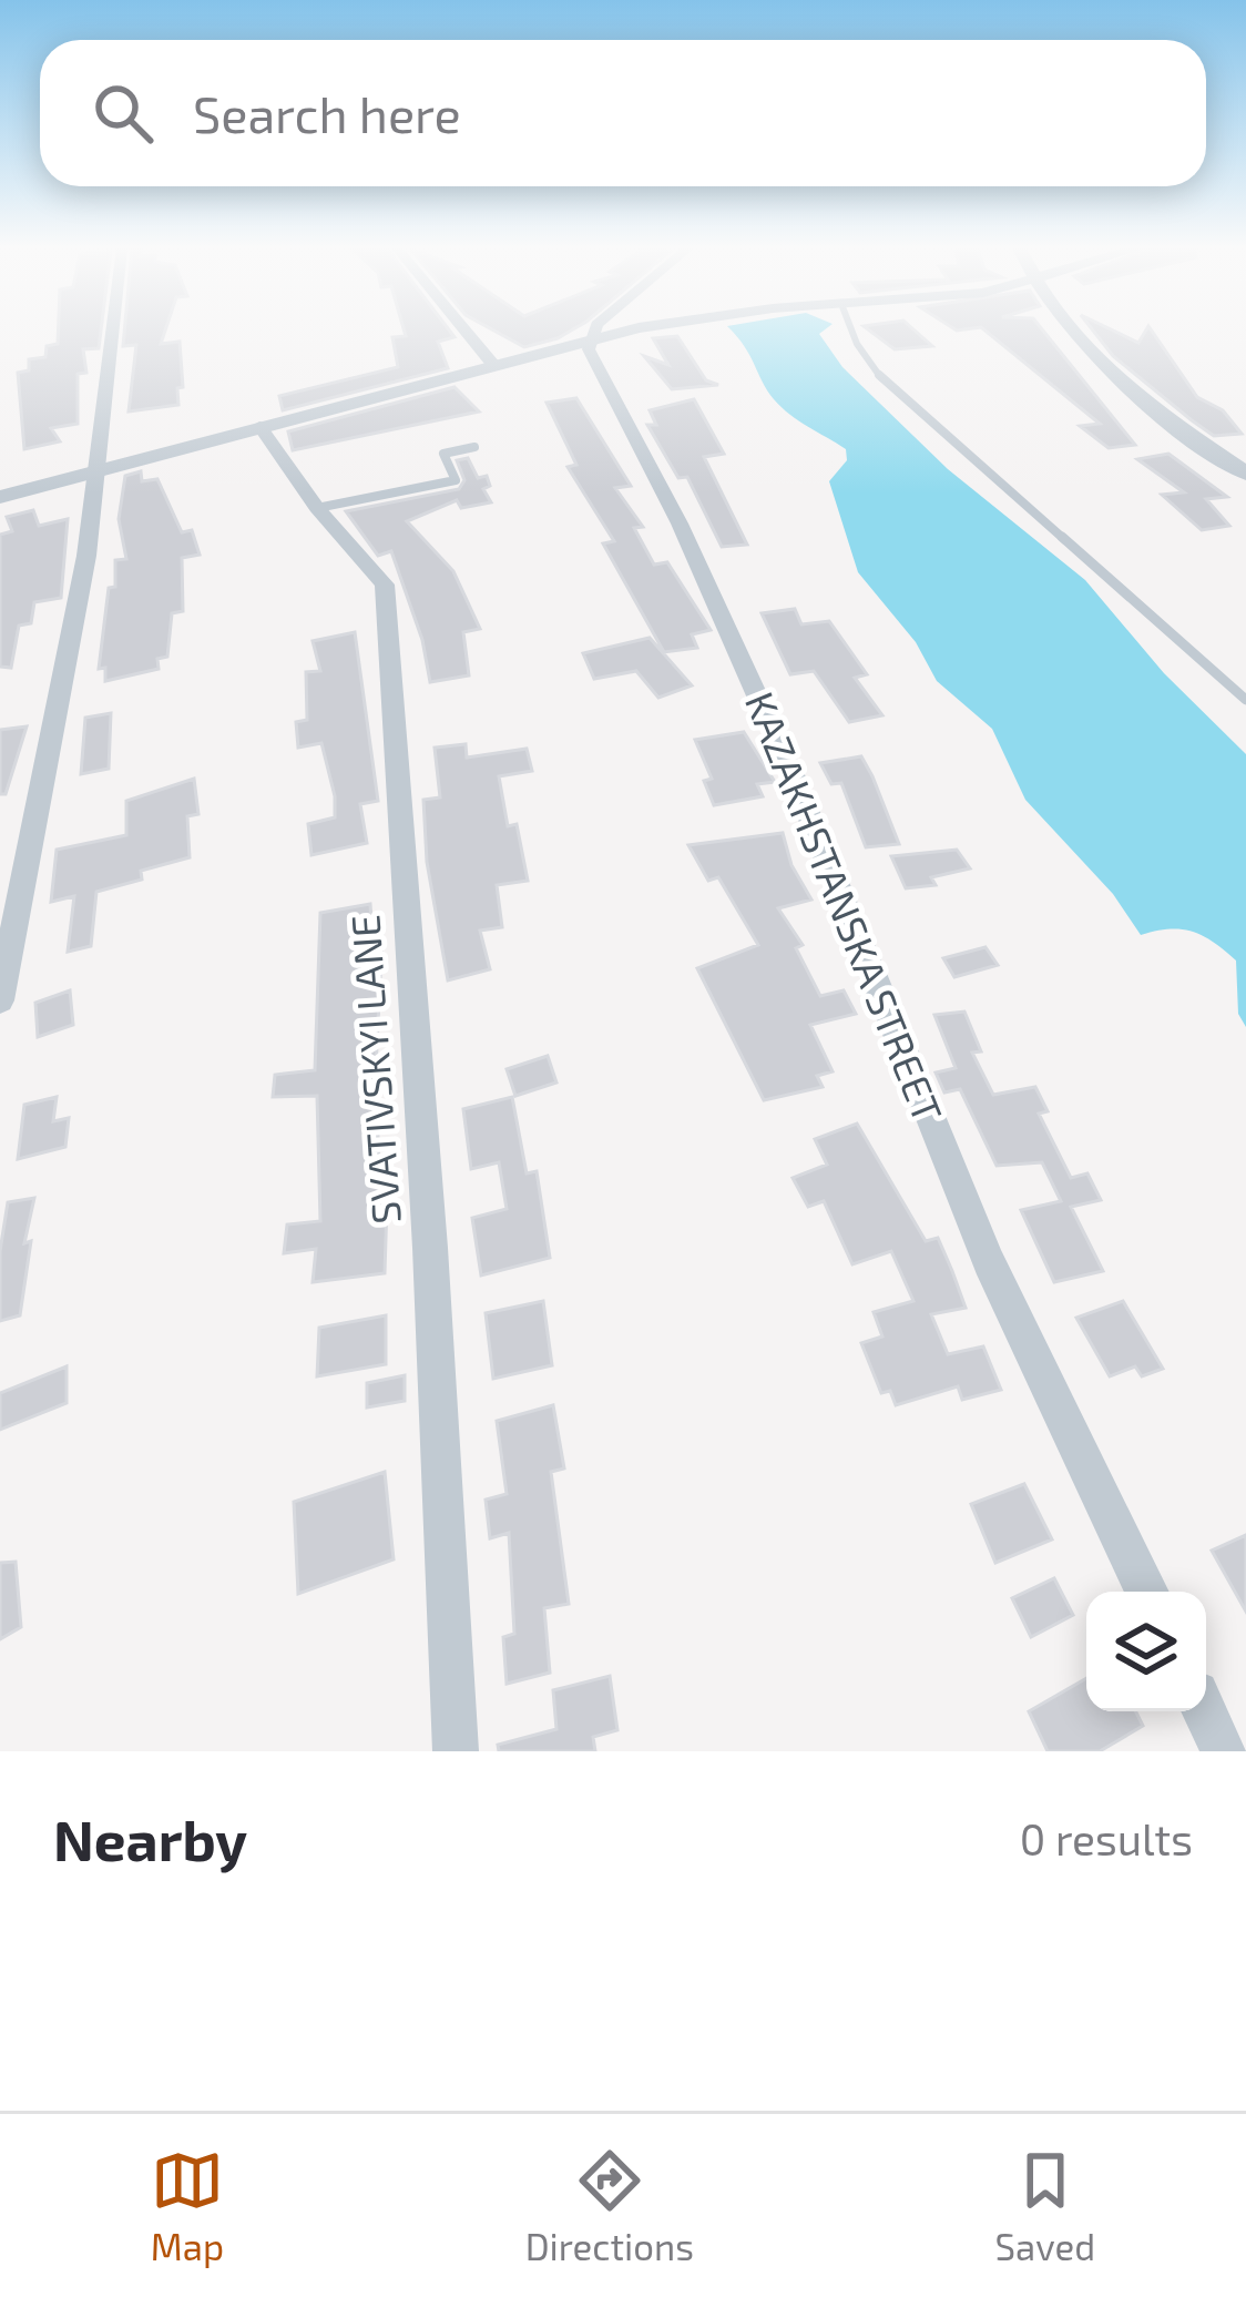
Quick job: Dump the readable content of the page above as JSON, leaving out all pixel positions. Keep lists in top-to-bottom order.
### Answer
{
  "streets": {
    "street": ["KAZAKHSTANSKA STREET", "SVATIVSKYI LANE"]
  },
  "page": {
    "search": "Search here",
    "heading": ["Nearby", "0 results"],
    "nav": ["Map", "Directions", "Saved"]
  }
}
